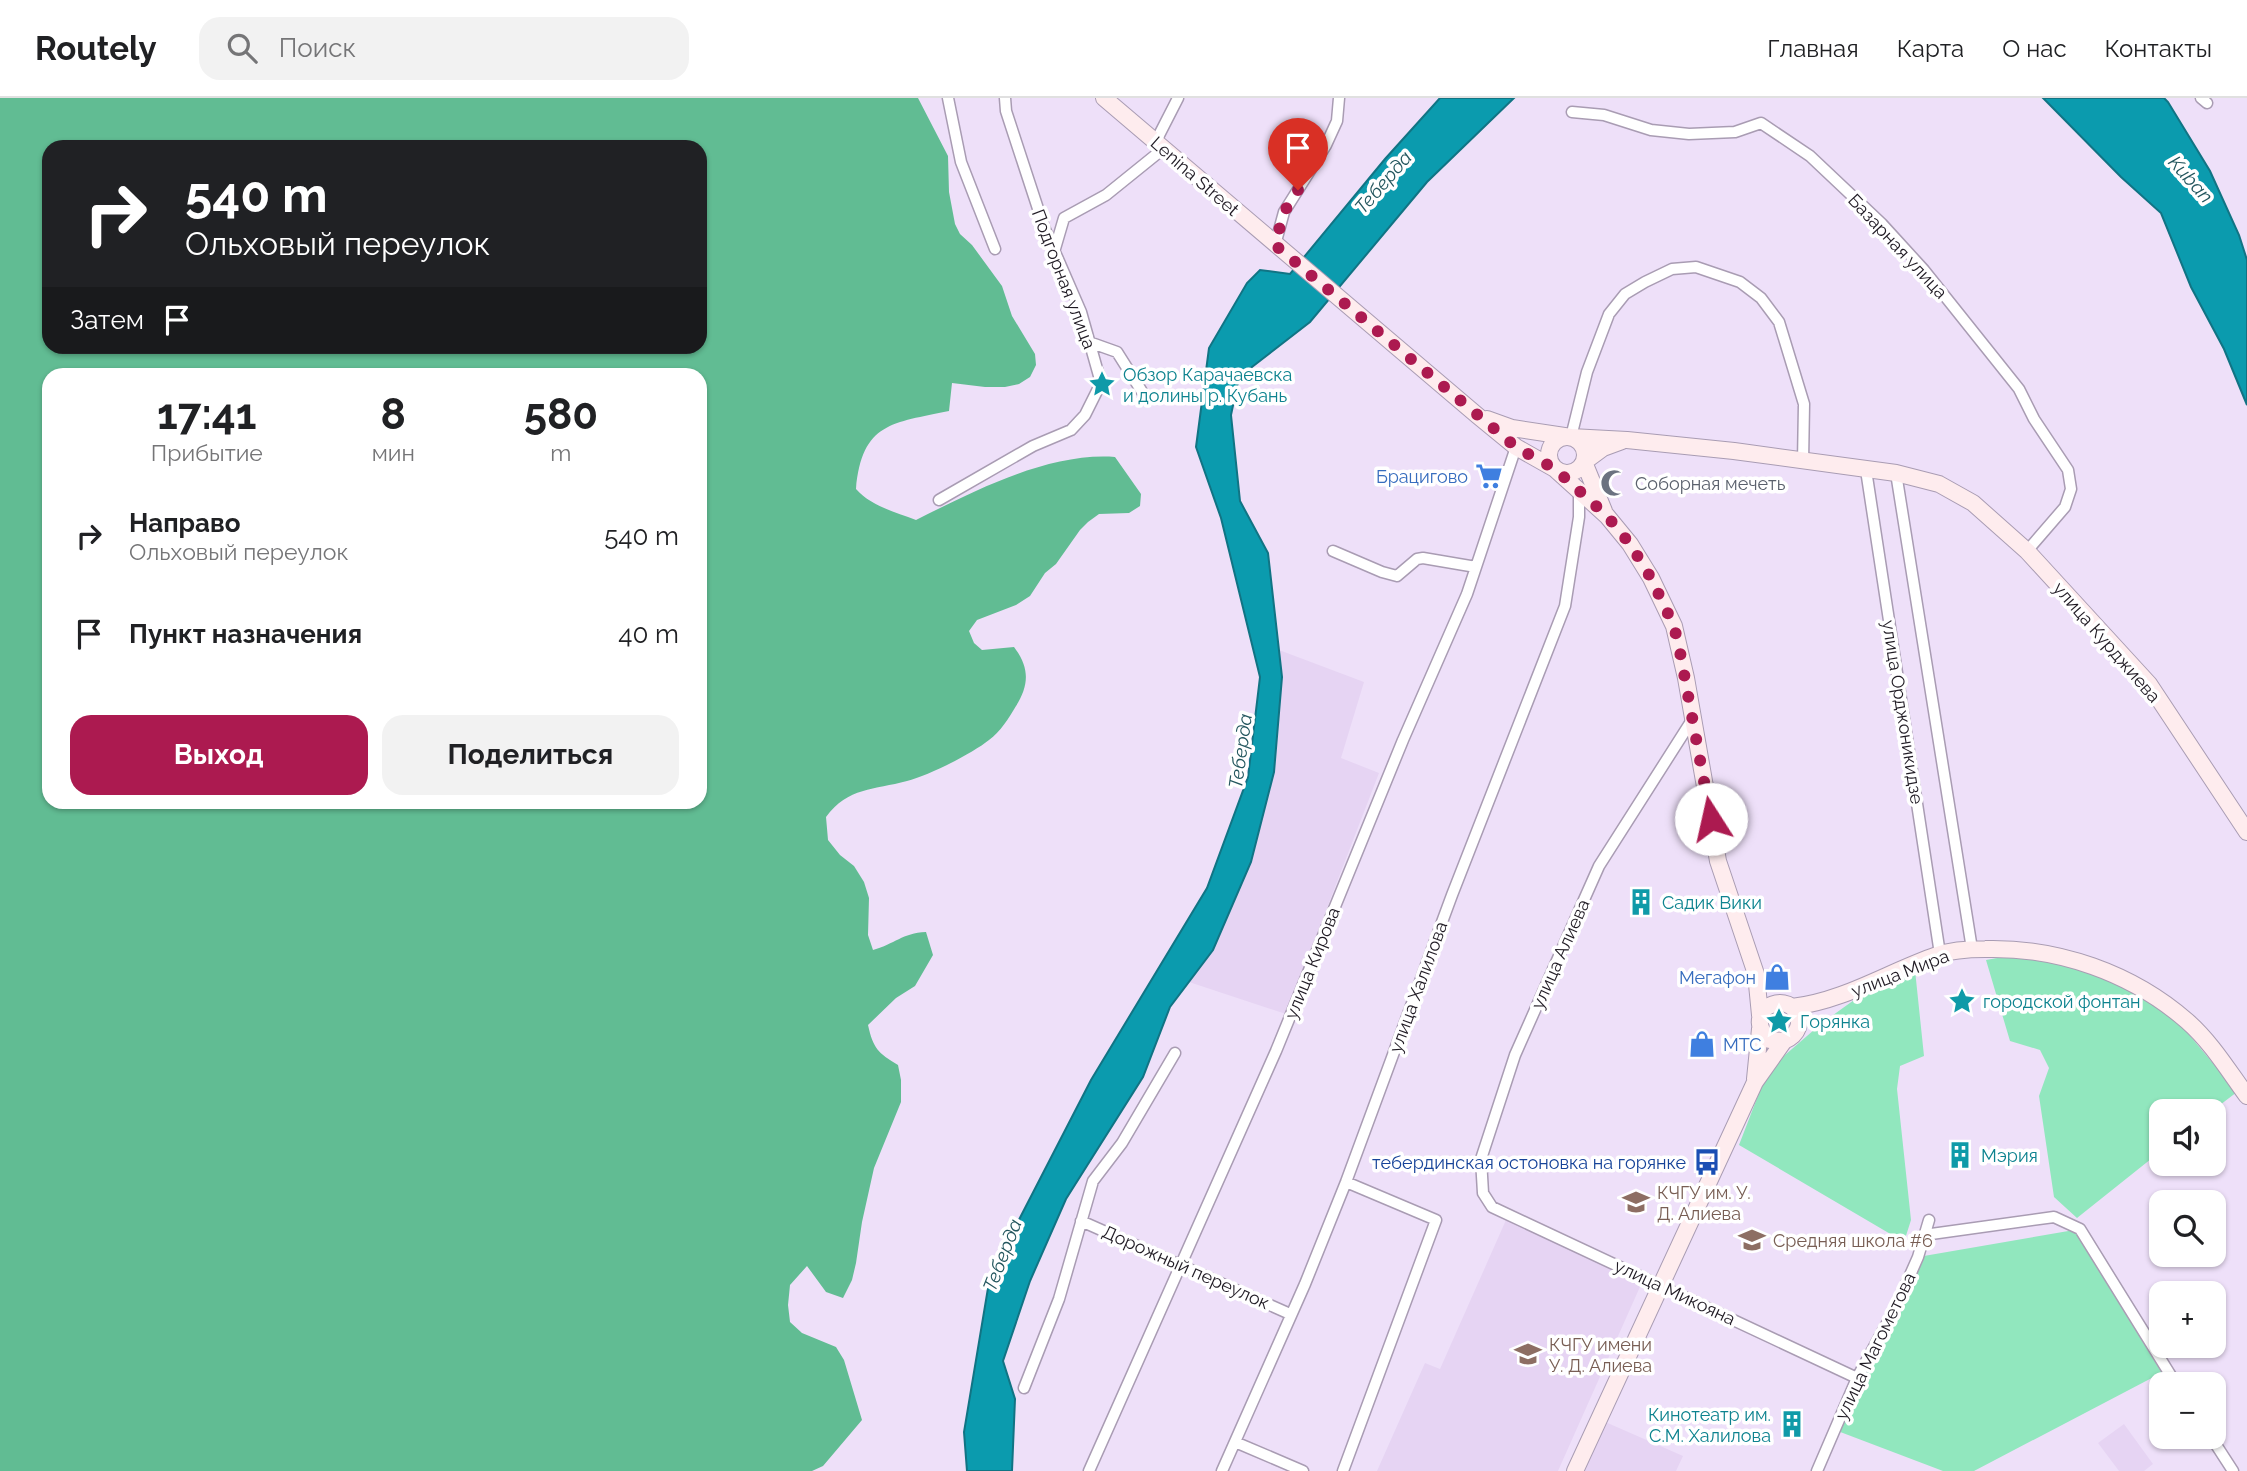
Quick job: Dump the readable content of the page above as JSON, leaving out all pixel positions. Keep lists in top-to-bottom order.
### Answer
{
  "streets": {
    "main road": ["Lenina Street", "улица Курджиева", "улица Мира"],
    "street": [
      "Базарная улица",
      "Подгорная улица",
      "улица Орджоникидзе",
      "улица Алиева",
      "улица Кирова",
      "улица Халилова",
      "Дорожный переулок",
      "улица Микояна",
      "улица Магометова"
    ]
  },
  "crossings": [
    ["Lenina Street", "улица Алиева"],
    ["Lenina Street", "улица Кирова"],
    ["Lenina Street", "улица Мира"],
    ["Lenina Street", "улица Халилова"],
    ["Lenina Street", "улица Микояна"],
    ["Базарная улица", "улица Курджиева"],
    ["улица Курджиева", "улица Орджоникидзе"],
    ["улица Орджоникидзе", "улица Мира"],
    ["улица Алиева", "улица Микояна"],
    ["улица Кирова", "Дорожный переулок"],
    ["улица Халилова", "Дорожный переулок"],
    ["улица Микояна", "улица Магометова"]
  ],
  "water": ["Kuban", "Теберда"],
  "places": {
    "place": ["Обзор Карачаевска и долины р. Кубань", "городской фонтан", "Горянка"],
    "supermarket": ["Брацигово"],
    "mosque": ["Соборная мечеть"],
    "building": ["Садик Вики", "Мэрия", "Кинотеатр им. С.М. Халилова"],
    "shop": ["Мегафон", "МТС"],
    "bus stop": ["тебердинская остоновка на горянке"],
    "school or university": ["КЧГУ им. У. Д. Алиева", "Средняя школа #6", "КЧГУ имени У. Д. Алиева"]
  },
  "page": {
    "header": "Routely",
    "search": "Поиск",
    "nav": [
      "Главная",
      "Карта",
      "О нас",
      "Контакты"
    ],
    "turn": ["540 m", "Ольховый переулок"],
    "then": "Затем",
    "eta": [
      "17:41",
      "Прибытие",
      "8",
      "мин",
      "580",
      "m"
    ],
    "list": [
      {
        "name": "Направо",
        "note": "Ольховый переулок",
        "value": "540 m"
      },
      {
        "name": "Пункт назначения",
        "value": "40 m"
      }
    ],
    "buttons": ["Выход", "Поделиться"],
    "map_buttons": ["+", "−"]
  }
}
